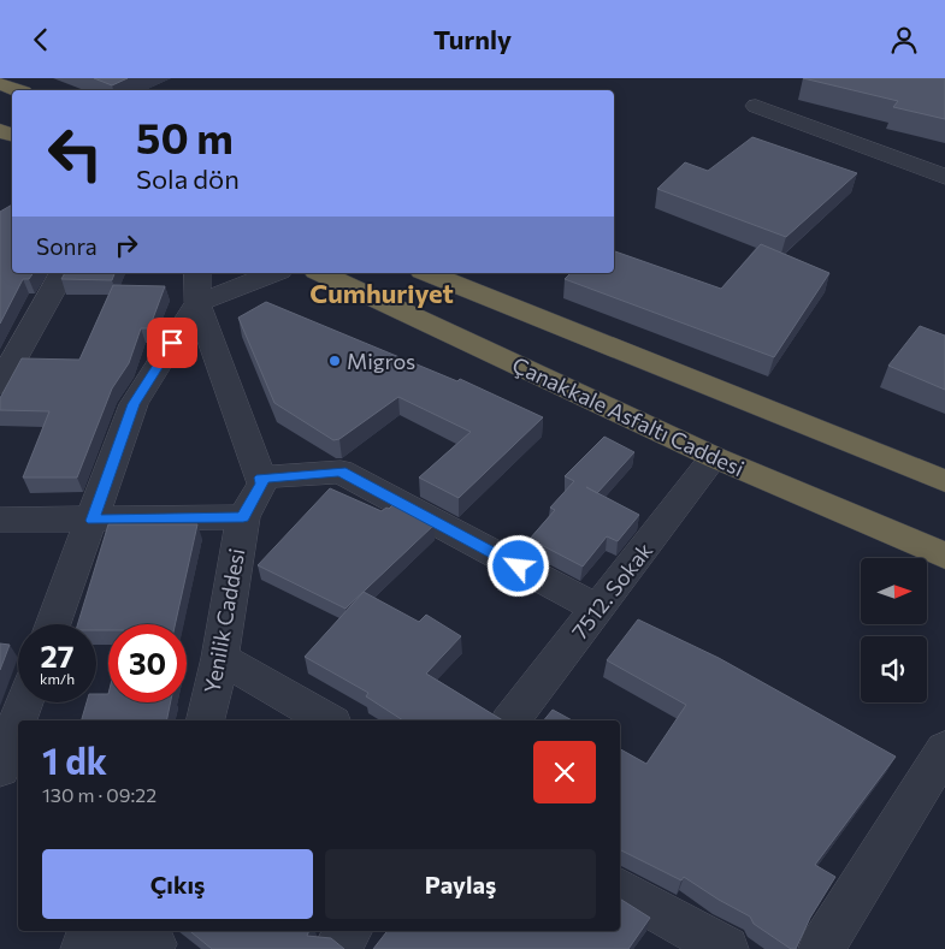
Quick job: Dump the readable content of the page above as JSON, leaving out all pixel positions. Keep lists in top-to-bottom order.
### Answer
{
  "streets": {
    "highway": ["Çanakkale Asfaltı Caddesi"],
    "street": ["7512. Sokak", "Yenilik Caddesi"]
  },
  "crossings": [
    ["Çanakkale Asfaltı Caddesi", "7512. Sokak"]
  ],
  "districts": ["Cumhuriyet"],
  "places": ["Migros"],
  "north": "right",
  "page": {
    "header": "Turnly",
    "turn": ["50 m", "Sola dön"],
    "then": "Sonra",
    "speed": "27 km/h",
    "limit": "30",
    "heading": ["1 dk", "130 m · 09:22"],
    "buttons": ["Çıkış", "Paylaş"]
  }
}
